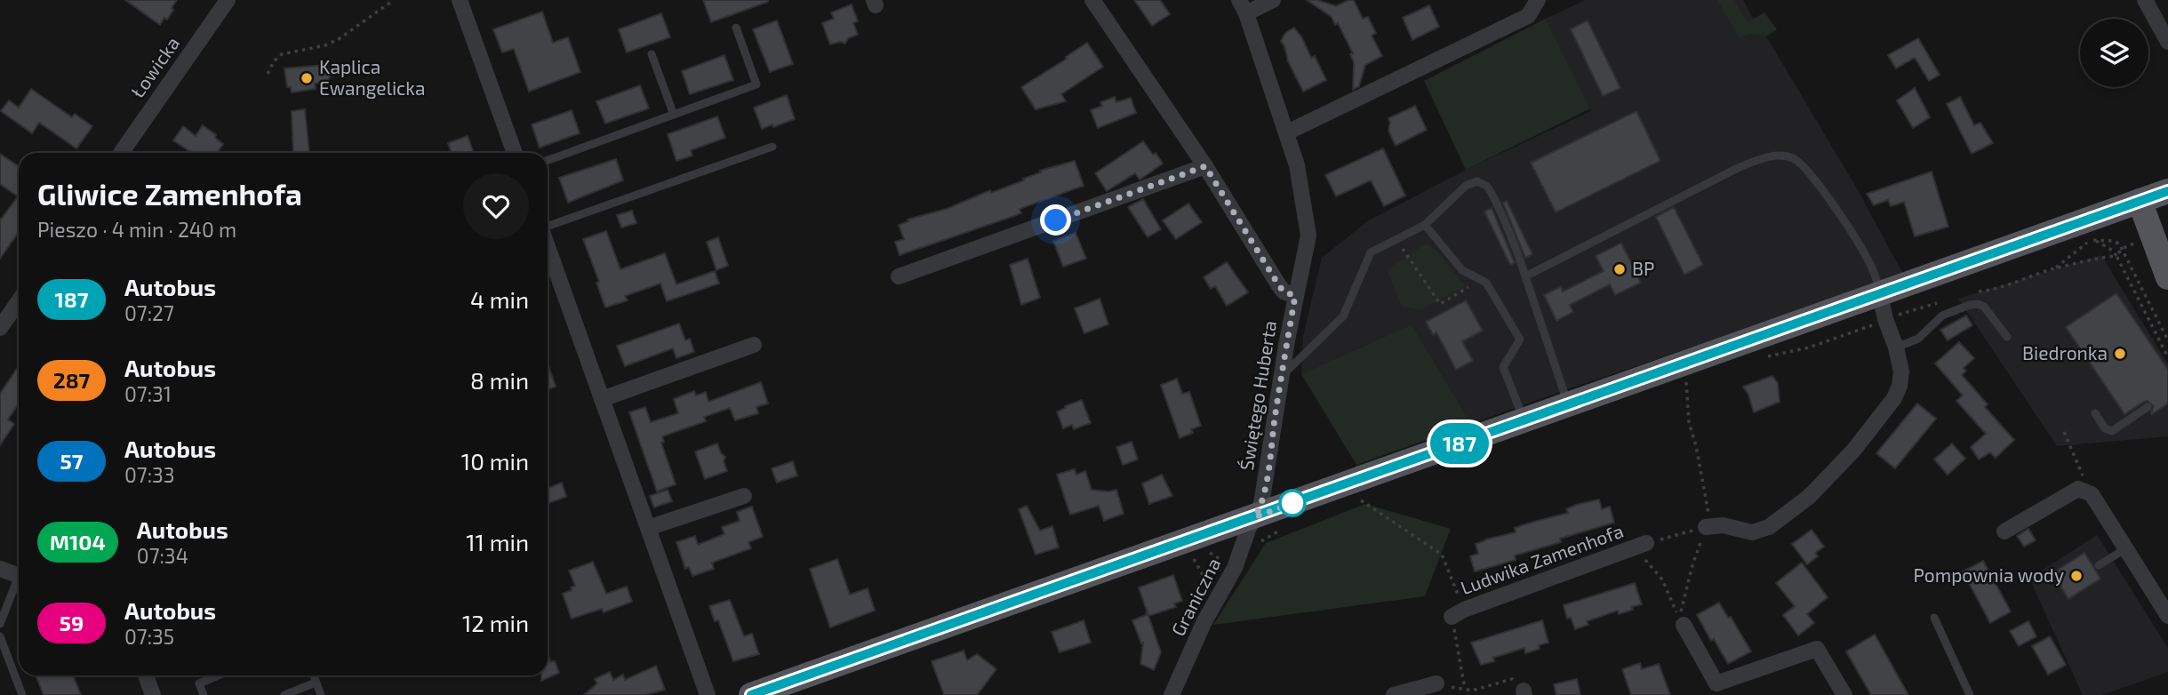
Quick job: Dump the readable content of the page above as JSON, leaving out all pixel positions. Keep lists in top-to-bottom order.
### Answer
{
  "streets": {
    "street": [
      "Łowicka",
      "Świętego Huberta",
      "Ludwika Zamenhofa",
      "Graniczna"
    ]
  },
  "crossings": [
    ["Świętego Huberta", "Graniczna"]
  ],
  "places": [
    "Kaplica Ewangelicka",
    "BP",
    "Biedronka",
    "Pompownia wody"
  ],
  "lines": ["bus line 187"],
  "page": {
    "on_map": "187",
    "heading": ["Gliwice Zamenhofa", "Pieszo · 4 min · 240 m"],
    "list": [
      {
        "mark": "187",
        "name": "Autobus",
        "note": "07:27",
        "value": "4 min"
      },
      {
        "mark": "287",
        "name": "Autobus",
        "note": "07:31",
        "value": "8 min"
      },
      {
        "mark": "57",
        "name": "Autobus",
        "note": "07:33",
        "value": "10 min"
      },
      {
        "mark": "M104",
        "name": "Autobus",
        "note": "07:34",
        "value": "11 min"
      },
      {
        "mark": "59",
        "name": "Autobus",
        "note": "07:35",
        "value": "12 min"
      }
    ]
  }
}
